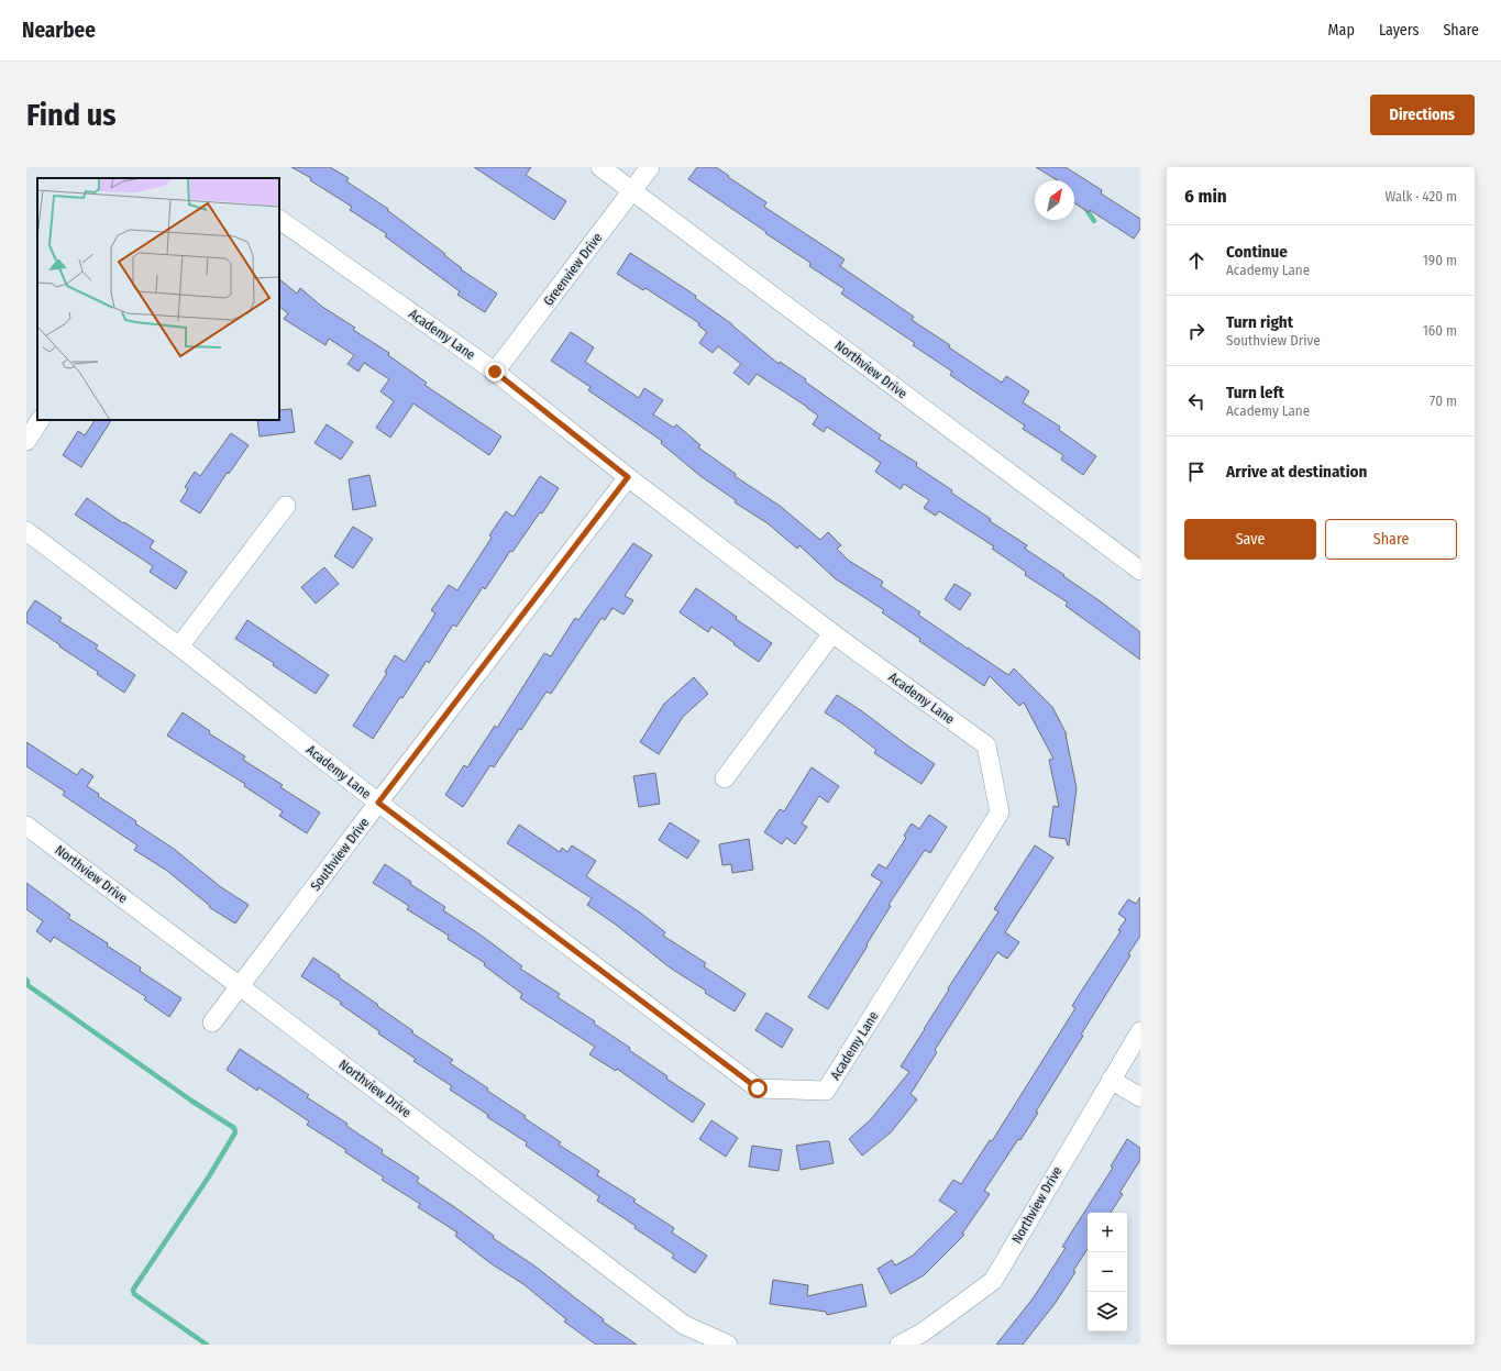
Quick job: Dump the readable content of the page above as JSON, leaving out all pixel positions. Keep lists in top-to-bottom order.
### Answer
{
  "streets": {
    "street": [
      "Greenview Drive",
      "Academy Lane",
      "Northview Drive",
      "Southview Drive"
    ]
  },
  "crossings": [
    ["Greenview Drive", "Academy Lane"],
    ["Greenview Drive", "Northview Drive"],
    ["Academy Lane", "Southview Drive"],
    ["Northview Drive", "Southview Drive"]
  ],
  "north": "top right",
  "page": {
    "header": "Nearbee",
    "nav": ["Map", "Layers", "Share"],
    "buttons": [
      "Directions",
      ["Save", "Share"]
    ],
    "title": "Find us",
    "heading": ["6 min", "Walk · 420 m"],
    "list": [
      ["Continue", "Academy Lane", "190 m"],
      ["Turn right", "Southview Drive", "160 m"],
      ["Turn left", "Academy Lane", "70 m"],
      "Arrive at destination"
    ],
    "map_buttons": ["+", "−"]
  }
}
